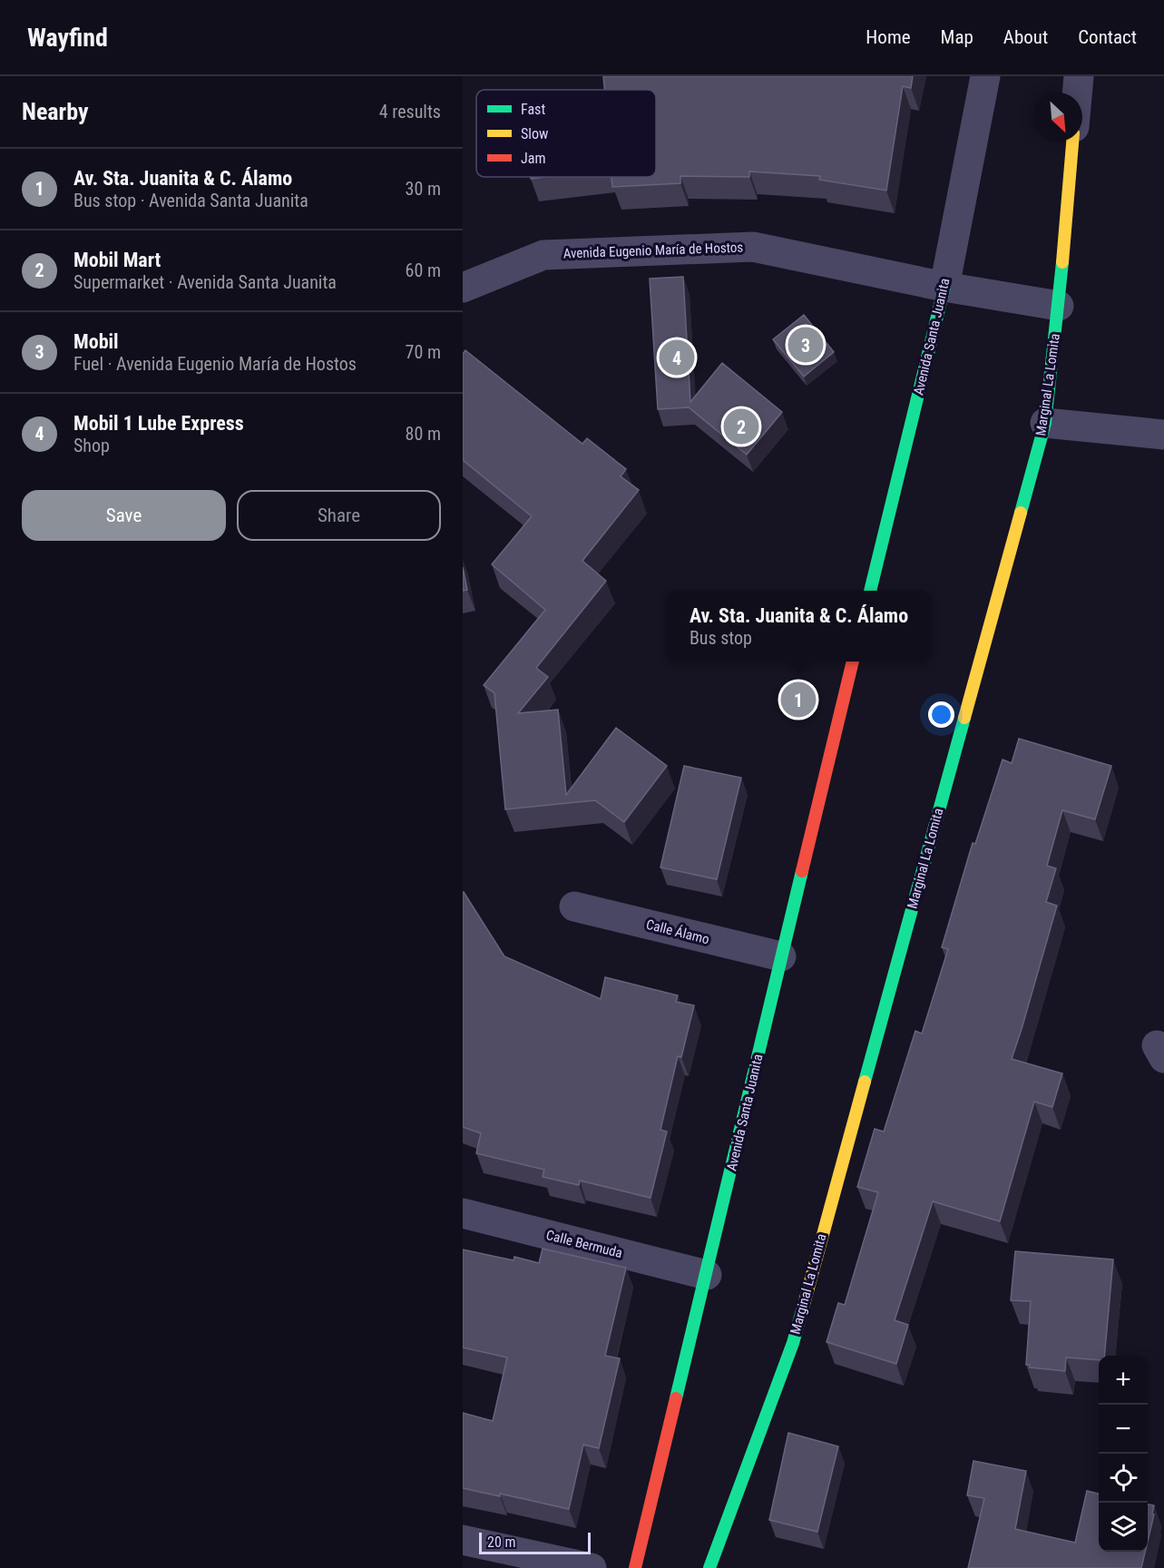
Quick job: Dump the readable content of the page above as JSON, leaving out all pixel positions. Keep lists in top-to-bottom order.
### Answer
{
  "streets": {
    "street": [
      "Avenida Eugenio María de Hostos",
      "Avenida Santa Juanita",
      "Marginal La Lomita",
      "Calle Álamo",
      "Calle Bermuda"
    ]
  },
  "crossings": [
    ["Avenida Eugenio María de Hostos", "Avenida Santa Juanita"],
    ["Avenida Eugenio María de Hostos", "Marginal La Lomita"],
    ["Avenida Santa Juanita", "Calle Álamo"],
    ["Avenida Santa Juanita", "Calle Bermuda"]
  ],
  "legend": ["Fast", "Slow", "Jam"],
  "scale_bar": "20 m",
  "north": "bottom right",
  "page": {
    "header": "Wayfind",
    "nav": [
      "Home",
      "Map",
      "About",
      "Contact"
    ],
    "heading": ["Nearby", "4 results"],
    "list": [
      {
        "mark": "1",
        "name": "Av. Sta. Juanita & C. Álamo",
        "note": "Bus stop · Avenida Santa Juanita",
        "value": "30 m"
      },
      {
        "mark": "2",
        "name": "Mobil Mart",
        "note": "Supermarket · Avenida Santa Juanita",
        "value": "60 m"
      },
      {
        "mark": "3",
        "name": "Mobil",
        "note": "Fuel · Avenida Eugenio María de Hostos",
        "value": "70 m"
      },
      {
        "mark": "4",
        "name": "Mobil 1 Lube Express",
        "note": "Shop",
        "value": "80 m"
      }
    ],
    "pins": [
      "3",
      "4",
      "2",
      "1"
    ],
    "buttons": ["Save", "Share"],
    "popup": ["Av. Sta. Juanita & C. Álamo", "Bus stop"],
    "map_buttons": ["+", "−"],
    "scale": "20 m"
  }
}
